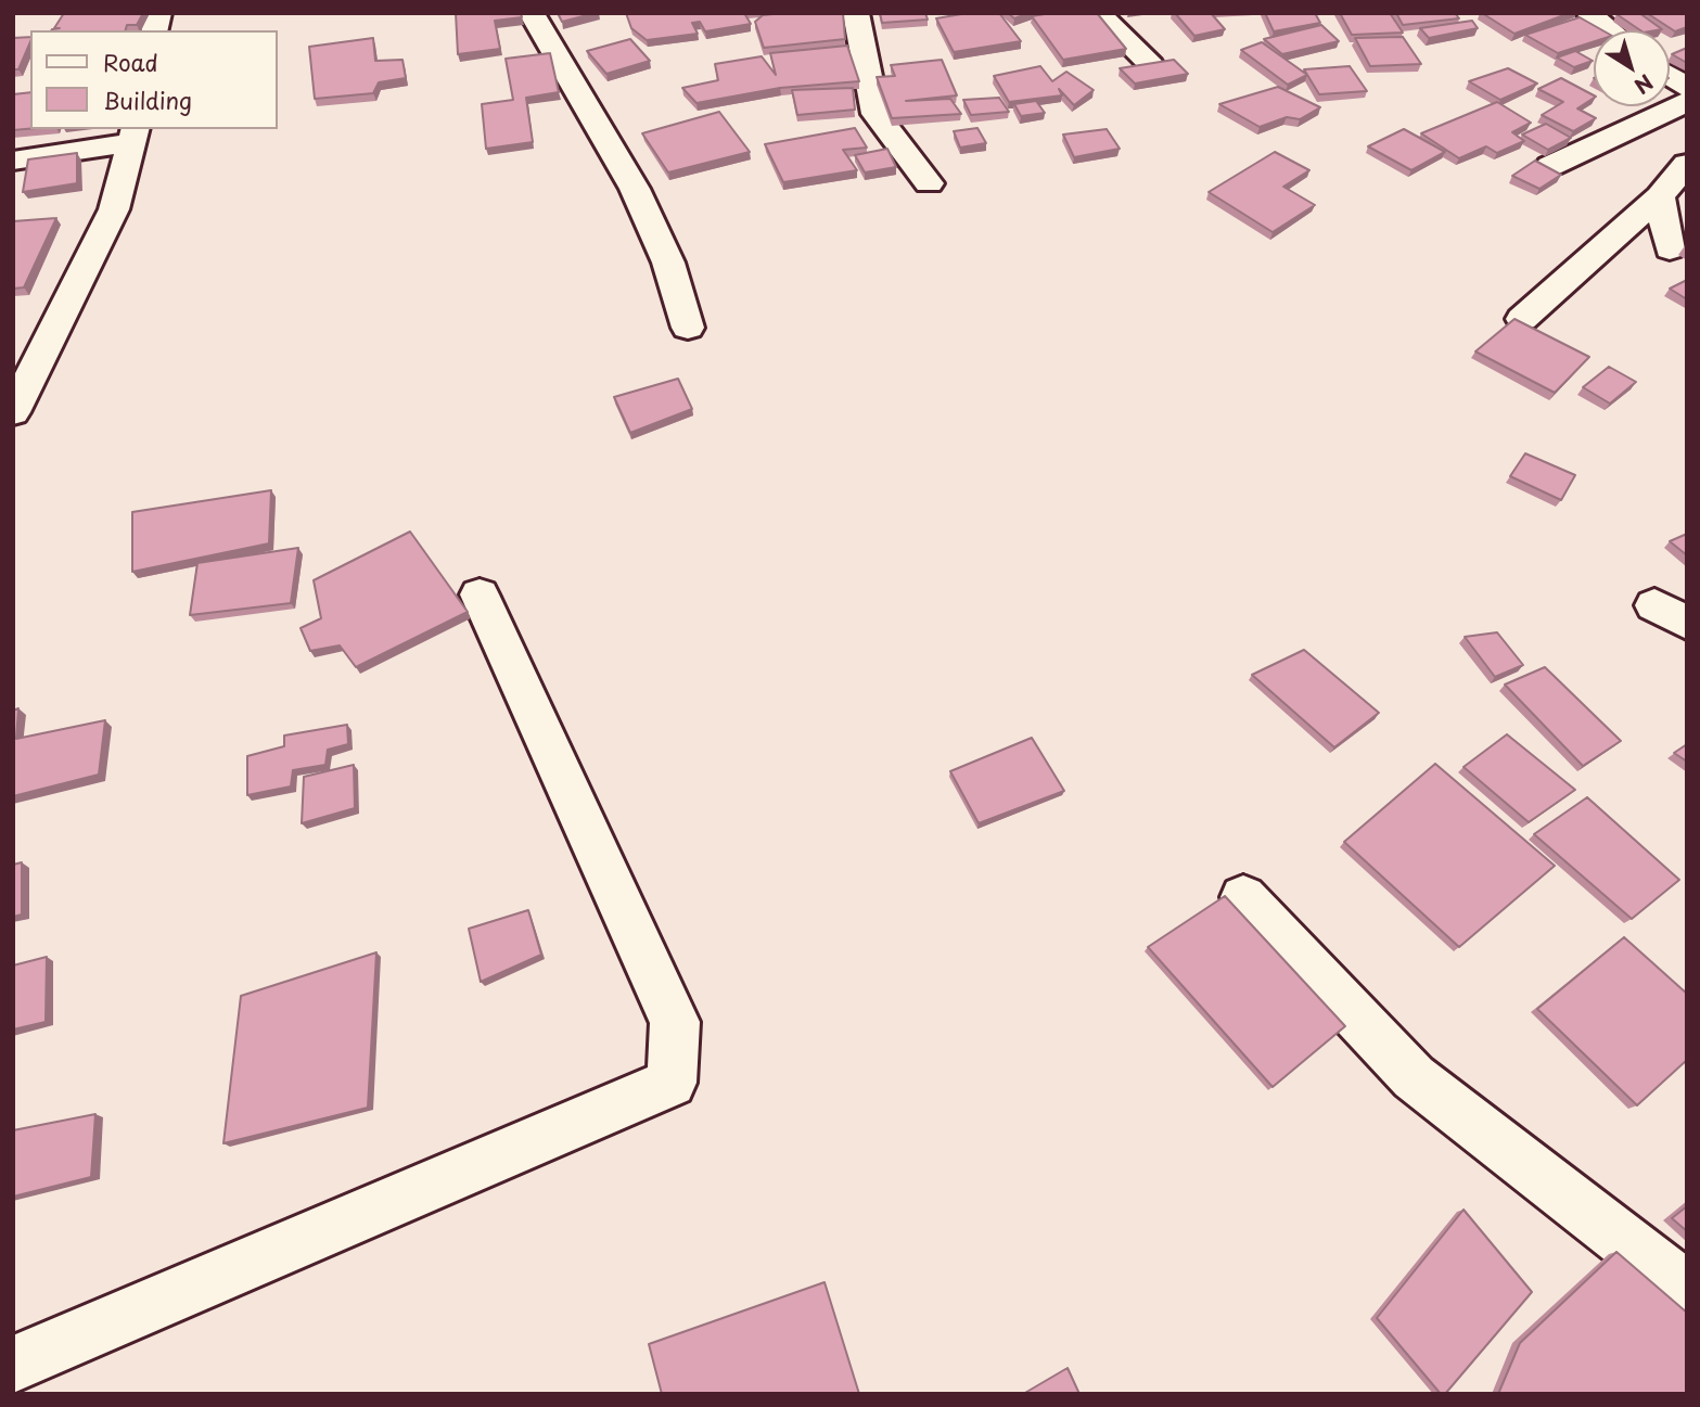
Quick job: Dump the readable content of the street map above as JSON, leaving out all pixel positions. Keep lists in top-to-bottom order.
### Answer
{
  "legend": ["Road", "Building"],
  "north": "bottom right"
}
